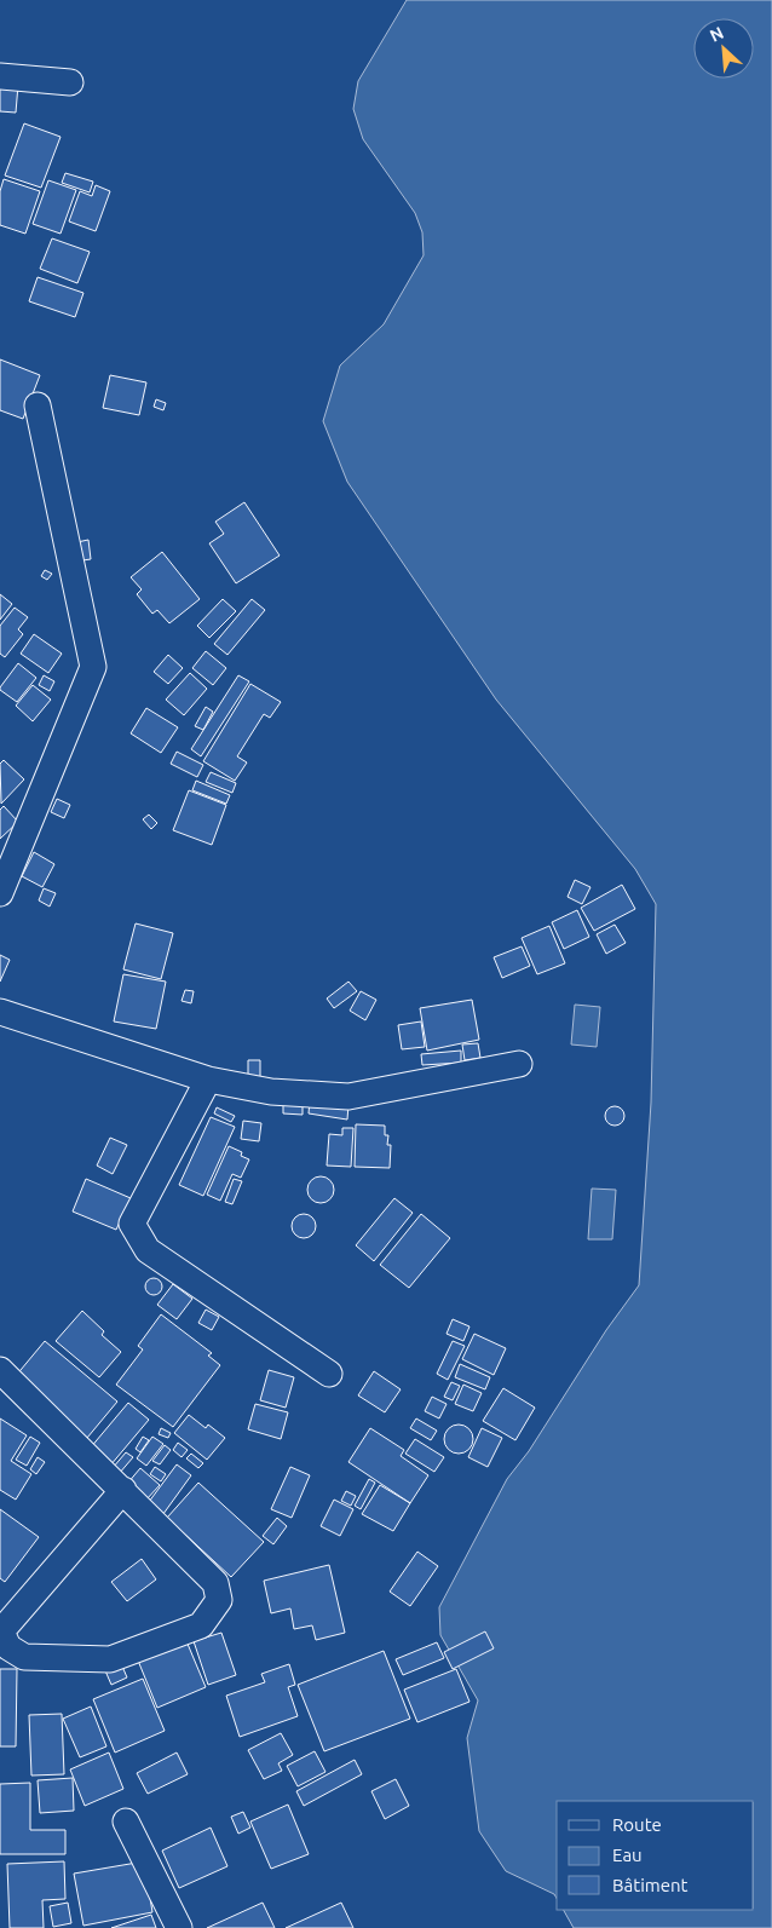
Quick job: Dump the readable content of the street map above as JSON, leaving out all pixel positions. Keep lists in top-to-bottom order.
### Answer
{
  "legend": ["Route", "Eau", "Bâtiment"],
  "north": "top left"
}
